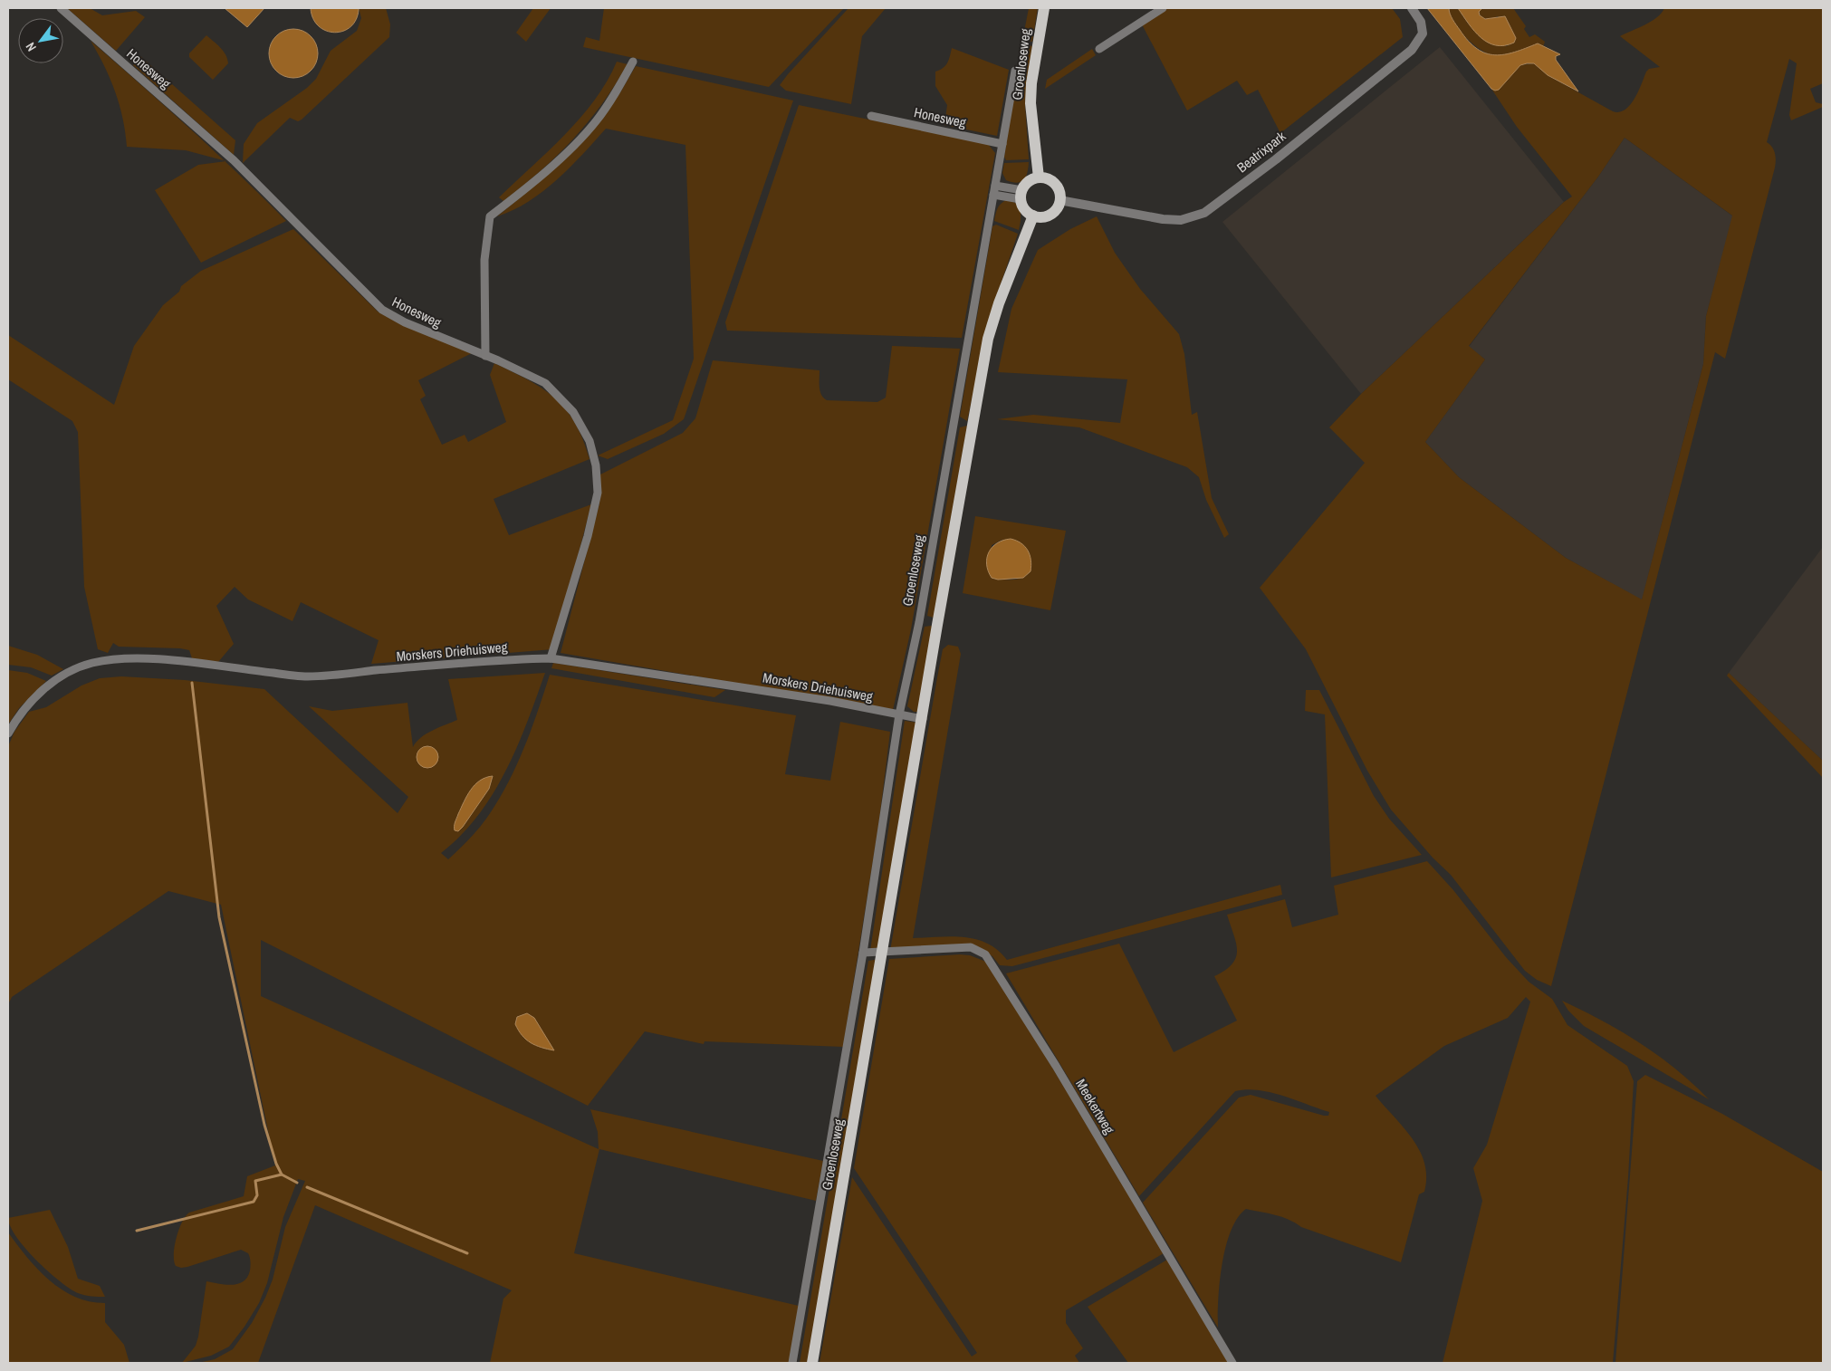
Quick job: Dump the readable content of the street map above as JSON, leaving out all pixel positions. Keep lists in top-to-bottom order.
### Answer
{
  "streets": {
    "main road": ["Groenloseweg"],
    "street": [
      "Honesweg",
      "Beatrixpark",
      "Morskers Driehuisweg",
      "Meekertweg"
    ]
  },
  "crossings": [
    ["Groenloseweg", "Honesweg"],
    ["Groenloseweg", "Beatrixpark"],
    ["Groenloseweg", "Morskers Driehuisweg"],
    ["Groenloseweg", "Meekertweg"],
    ["Honesweg", "Morskers Driehuisweg"]
  ],
  "north": "bottom left"
}
